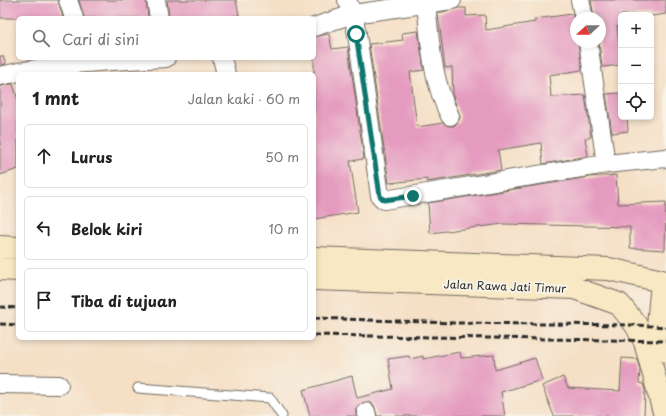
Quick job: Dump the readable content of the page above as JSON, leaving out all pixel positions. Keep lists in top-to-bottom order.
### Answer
{
  "streets": {
    "main road": ["Jalan Rawa Jati Timur"]
  },
  "north": "left",
  "page": {
    "map_buttons": ["+", "−"],
    "search": "Cari di sini",
    "heading": ["1 mnt", "Jalan kaki · 60 m"],
    "list": [
      ["Lurus", "50 m"],
      ["Belok kiri", "10 m"],
      "Tiba di tujuan"
    ]
  }
}
